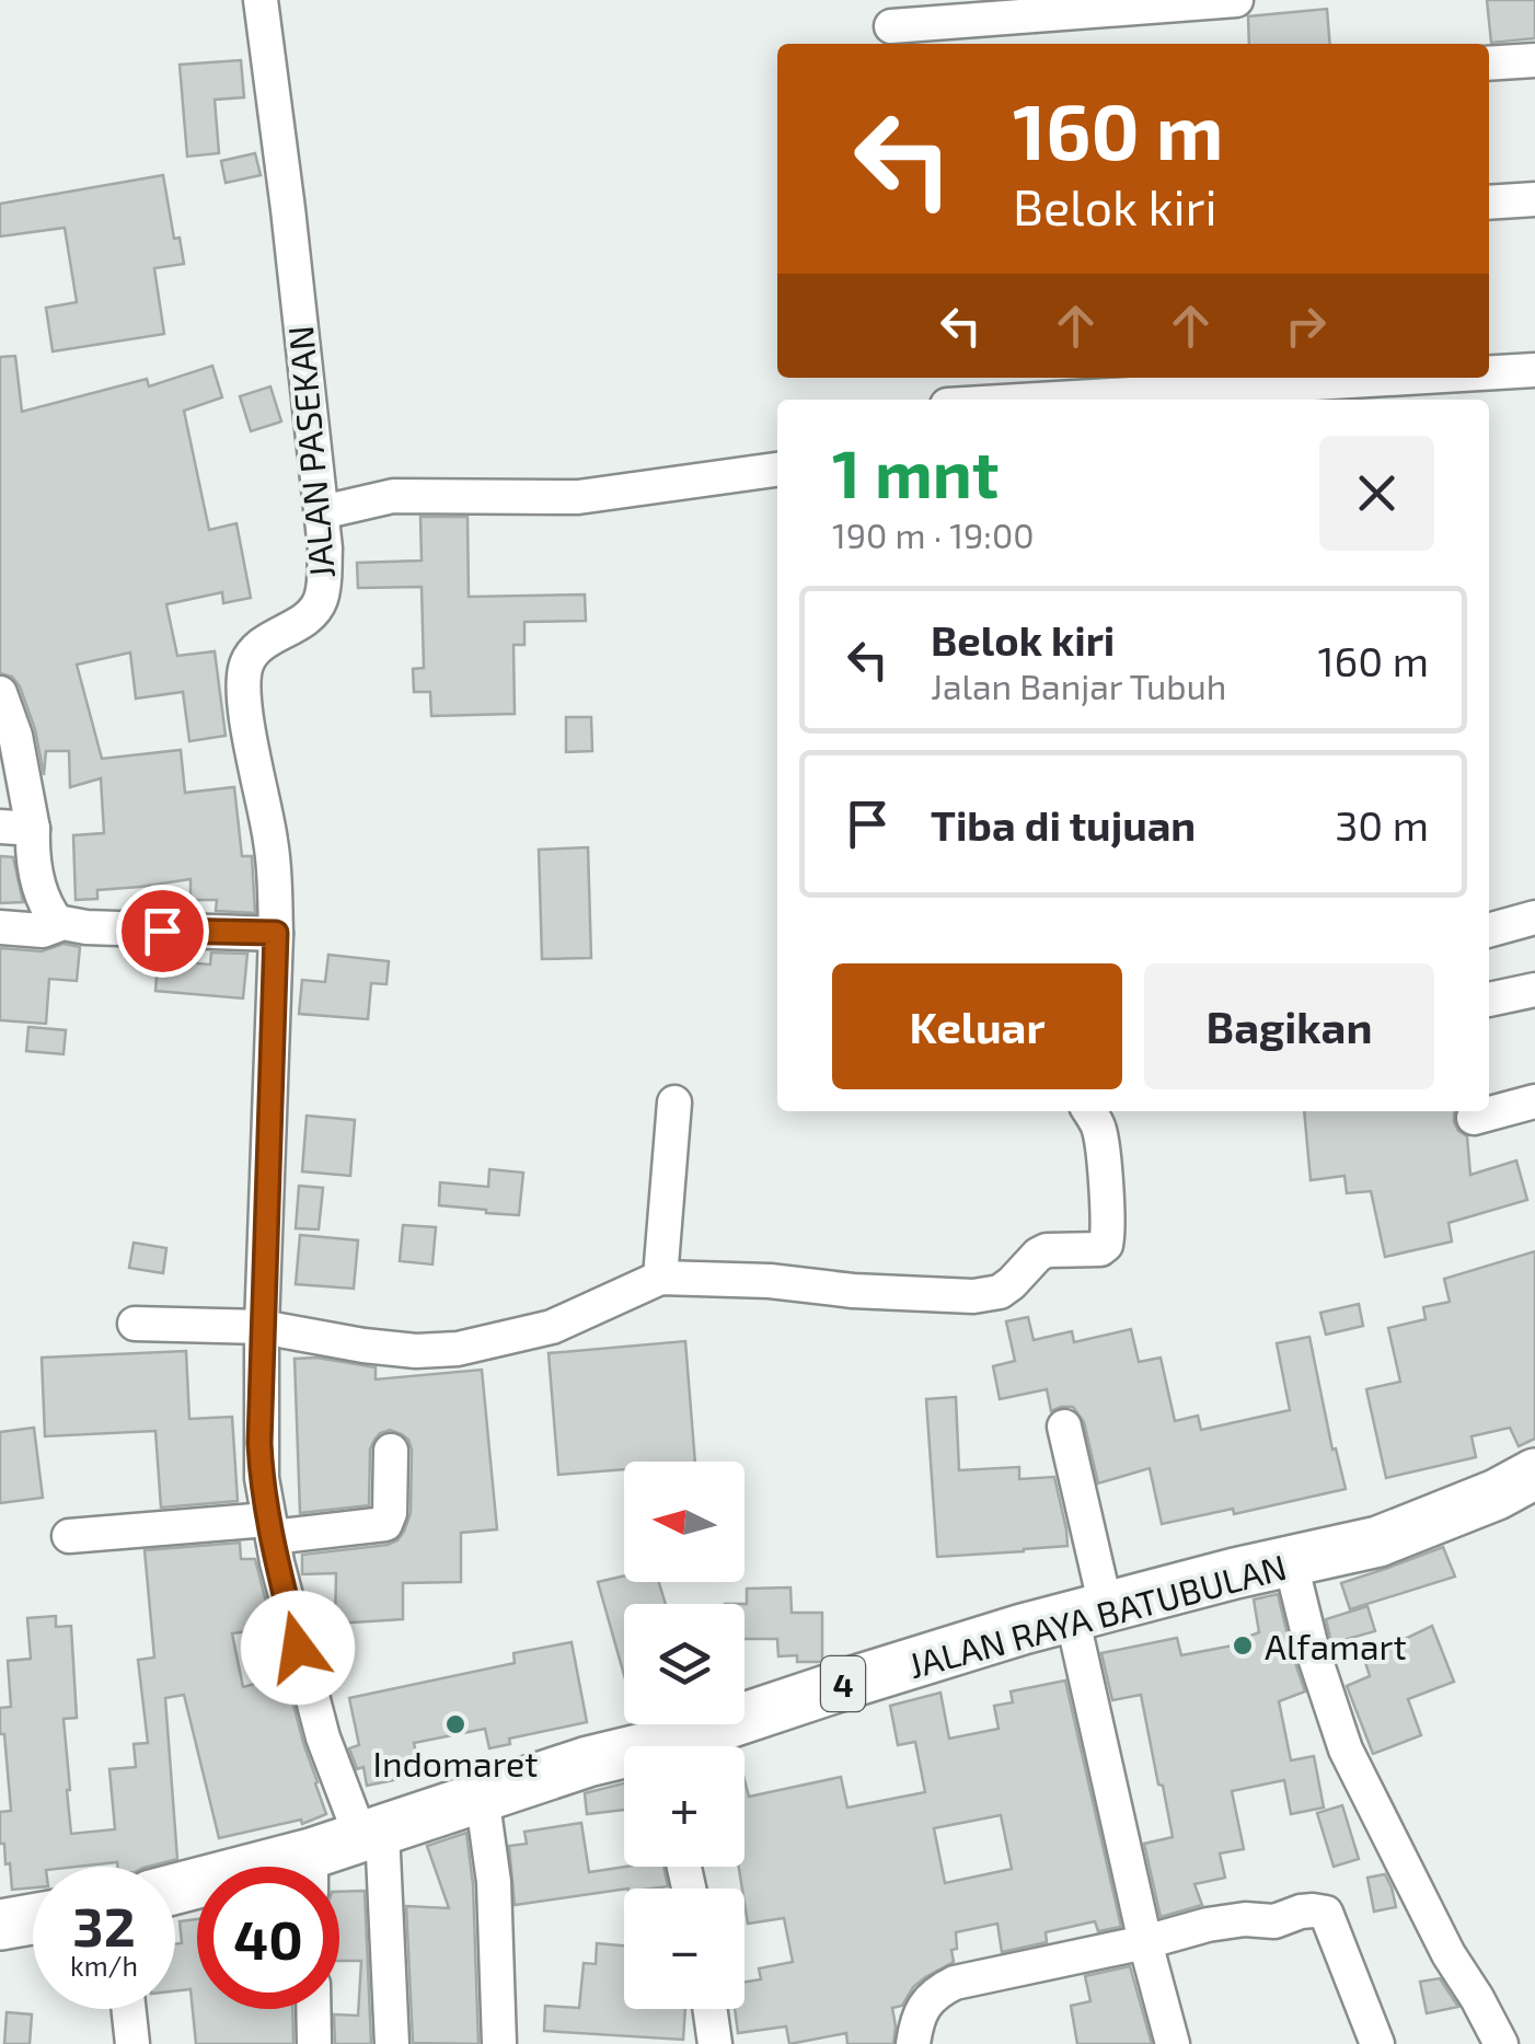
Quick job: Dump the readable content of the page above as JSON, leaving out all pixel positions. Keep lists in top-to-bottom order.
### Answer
{
  "streets": {
    "highway": ["JALAN RAYA BATUBULAN", "4"],
    "street": ["JALAN PASEKAN"]
  },
  "crossings": [
    ["JALAN PASEKAN", "JALAN RAYA BATUBULAN"]
  ],
  "places": ["Alfamart", "Indomaret"],
  "north": "left",
  "page": {
    "turn": ["160 m", "Belok kiri"],
    "heading": ["1 mnt", "190 m · 19:00"],
    "list": [
      {
        "name": "Belok kiri",
        "note": "Jalan Banjar Tubuh",
        "value": "160 m"
      },
      {
        "name": "Tiba di tujuan",
        "value": "30 m"
      }
    ],
    "buttons": ["Keluar", "Bagikan"],
    "map_buttons": ["+", "−"],
    "speed": "32 km/h",
    "limit": "40"
  }
}
